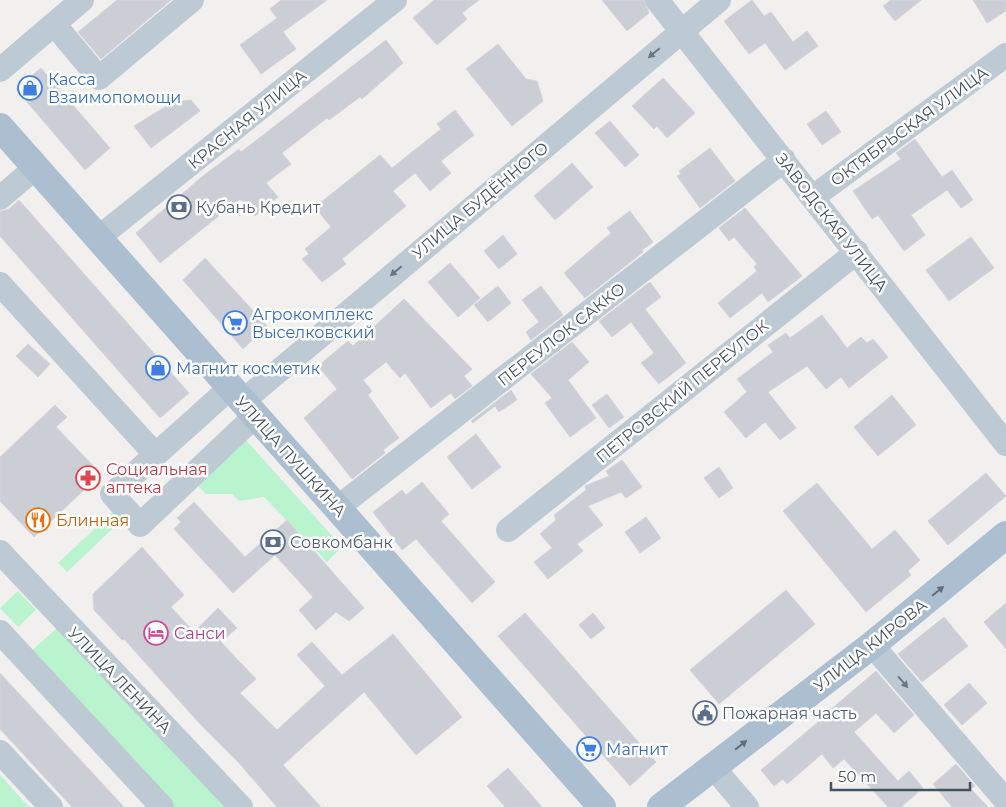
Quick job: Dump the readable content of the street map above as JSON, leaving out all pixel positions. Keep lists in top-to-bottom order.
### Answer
{
  "streets": {
    "main road": ["УЛИЦА ПУШКИНА", "УЛИЦА КИРОВА"],
    "street": [
      "КРАСНАЯ УЛИЦА",
      "ОКТЯБРЬСКАЯ УЛИЦА",
      "УЛИЦА БУДЁННОГО",
      "ЗАВОДСКАЯ УЛИЦА",
      "ПЕРЕУЛОК САККО",
      "ПЕТРОВСКИЙ ПЕРЕУЛОК",
      "УЛИЦА ЛЕНИНА"
    ]
  },
  "crossings": [
    ["КРАСНАЯ УЛИЦА", "УЛИЦА ПУШКИНА"],
    ["ОКТЯБРЬСКАЯ УЛИЦА", "ЗАВОДСКАЯ УЛИЦА"],
    ["УЛИЦА БУДЁННОГО", "ЗАВОДСКАЯ УЛИЦА"],
    ["УЛИЦА БУДЁННОГО", "УЛИЦА ПУШКИНА"],
    ["ЗАВОДСКАЯ УЛИЦА", "ПЕРЕУЛОК САККО"],
    ["ЗАВОДСКАЯ УЛИЦА", "ПЕТРОВСКИЙ ПЕРЕУЛОК"],
    ["ПЕРЕУЛОК САККО", "УЛИЦА ПУШКИНА"]
  ],
  "one_way": ["УЛИЦА БУДЁННОГО", "УЛИЦА КИРОВА"],
  "places": {
    "shop": ["Касса Взаимопомощи", "Магнит косметик"],
    "bank": ["Кубань Кредит", "Совкомбанк"],
    "supermarket": ["Агрокомплекс Выселковский", "Магнит"],
    "pharmacy": ["Социальная аптека"],
    "restaurant": ["Блинная"],
    "hotel": ["Санси"],
    "public building": ["Пожарная часть"]
  },
  "scale_bar": "50 m"
}
